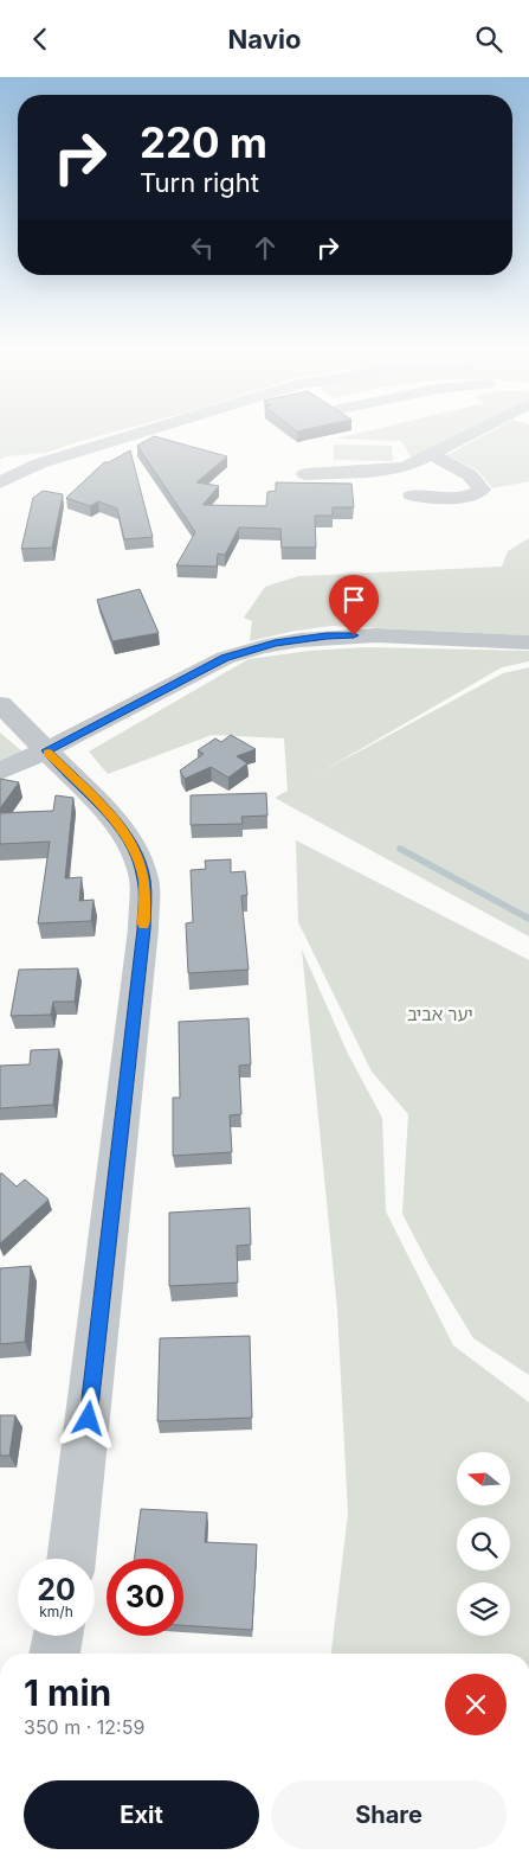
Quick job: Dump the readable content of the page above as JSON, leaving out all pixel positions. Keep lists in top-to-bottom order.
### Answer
{
  "parks": ["יער אביב"],
  "north": "left",
  "page": {
    "header": "Navio",
    "turn": ["220 m", "Turn right"],
    "speed": "20 km/h",
    "limit": "30",
    "heading": ["1 min", "350 m · 12:59"],
    "buttons": ["Exit", "Share"]
  }
}
